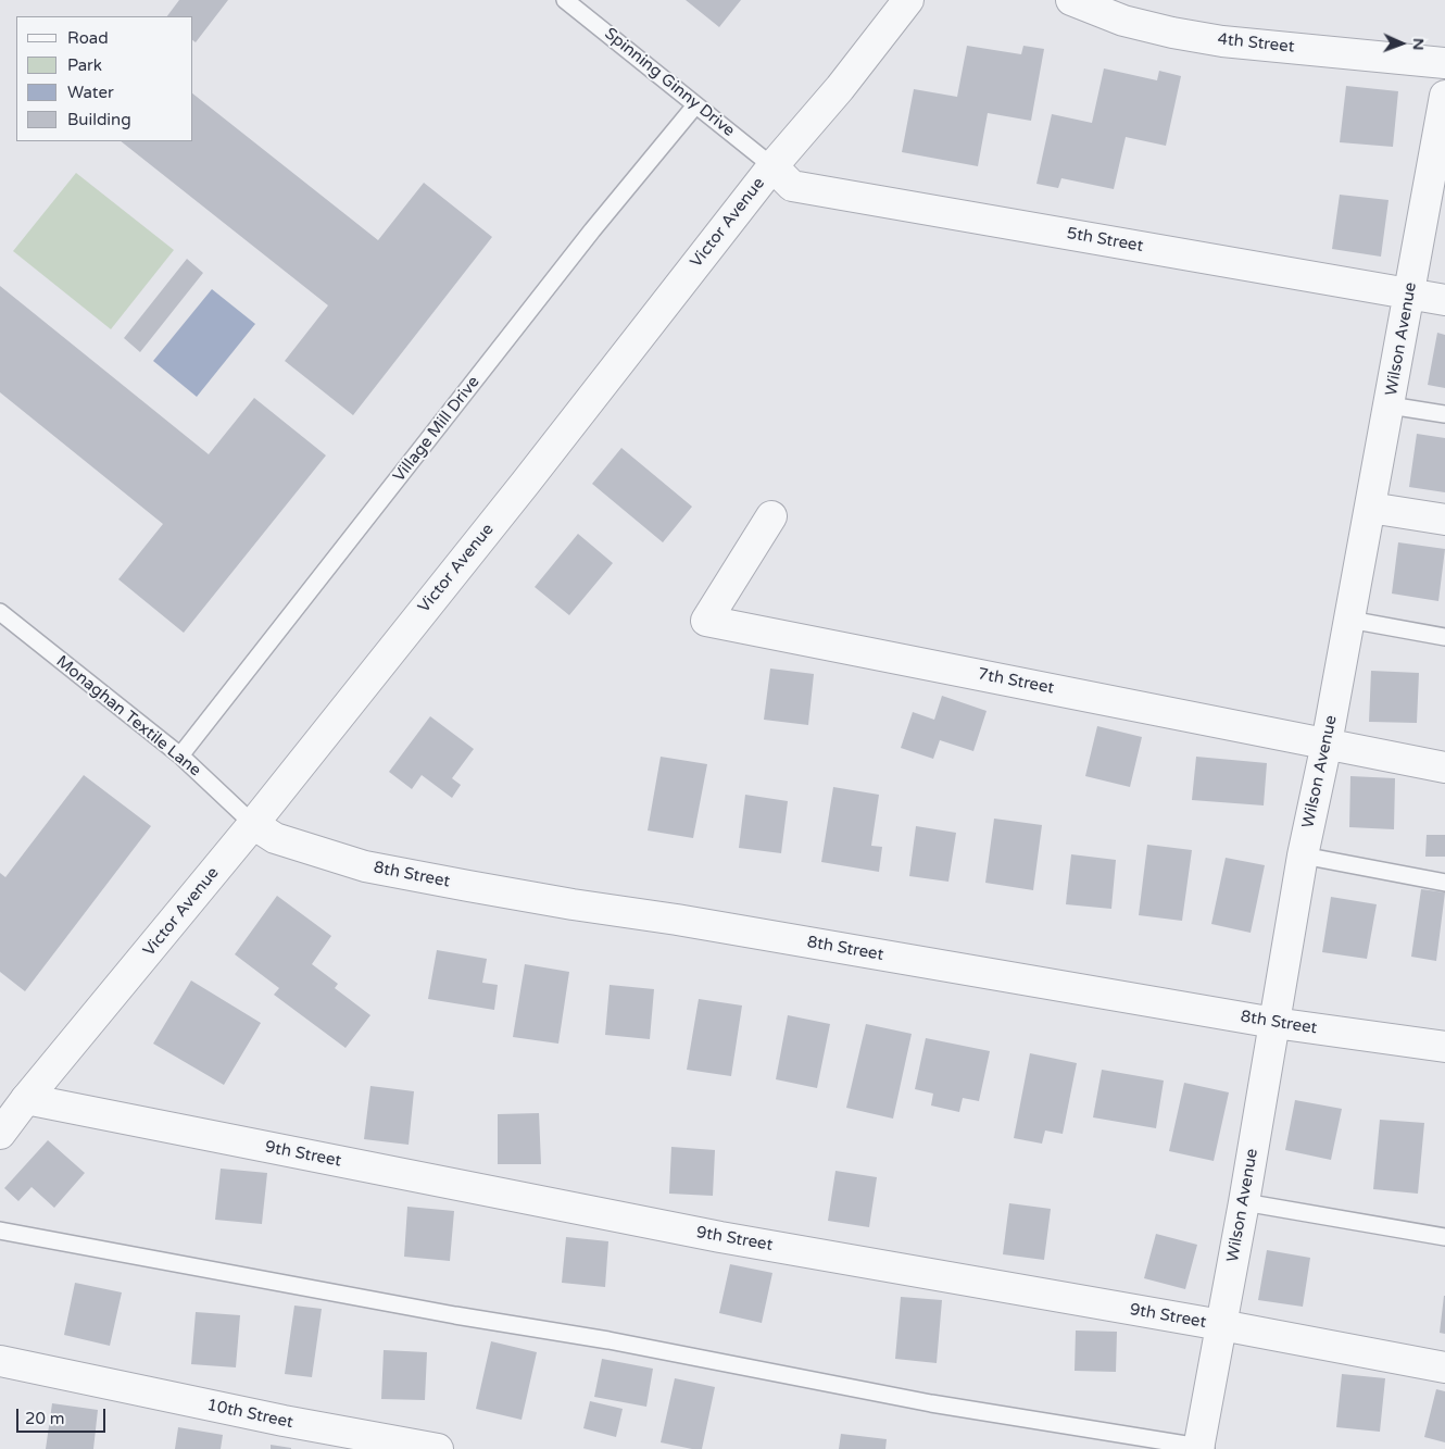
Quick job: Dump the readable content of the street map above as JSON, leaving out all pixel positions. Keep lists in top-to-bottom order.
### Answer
{
  "streets": {
    "street": [
      "4th Street",
      "Victor Avenue",
      "5th Street",
      "Wilson Avenue",
      "7th Street",
      "8th Street",
      "9th Street",
      "10th Street"
    ],
    "lane": ["Spinning Ginny Drive", "Village Mill Drive", "Monaghan Textile Lane"]
  },
  "crossings": [
    ["Spinning Ginny Drive", "Victor Avenue"],
    ["Spinning Ginny Drive", "5th Street"],
    ["Spinning Ginny Drive", "Village Mill Drive"],
    ["Victor Avenue", "5th Street"],
    ["Victor Avenue", "Monaghan Textile Lane"],
    ["Victor Avenue", "8th Street"],
    ["Victor Avenue", "9th Street"],
    ["5th Street", "Wilson Avenue"],
    ["Wilson Avenue", "7th Street"],
    ["Wilson Avenue", "8th Street"],
    ["Wilson Avenue", "9th Street"],
    ["Village Mill Drive", "Monaghan Textile Lane"],
    ["Monaghan Textile Lane", "8th Street"]
  ],
  "legend": [
    "Road",
    "Park",
    "Water",
    "Building"
  ],
  "scale_bar": "20 m",
  "north": "right"
}
